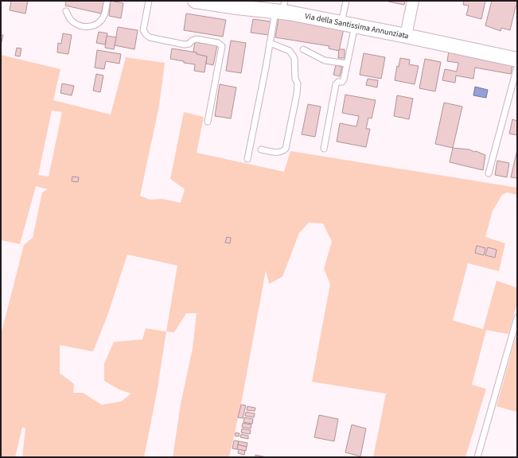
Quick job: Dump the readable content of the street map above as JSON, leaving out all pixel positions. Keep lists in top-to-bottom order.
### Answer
{
  "streets": {
    "street": ["Via della Santissima Annunziata"]
  }
}
